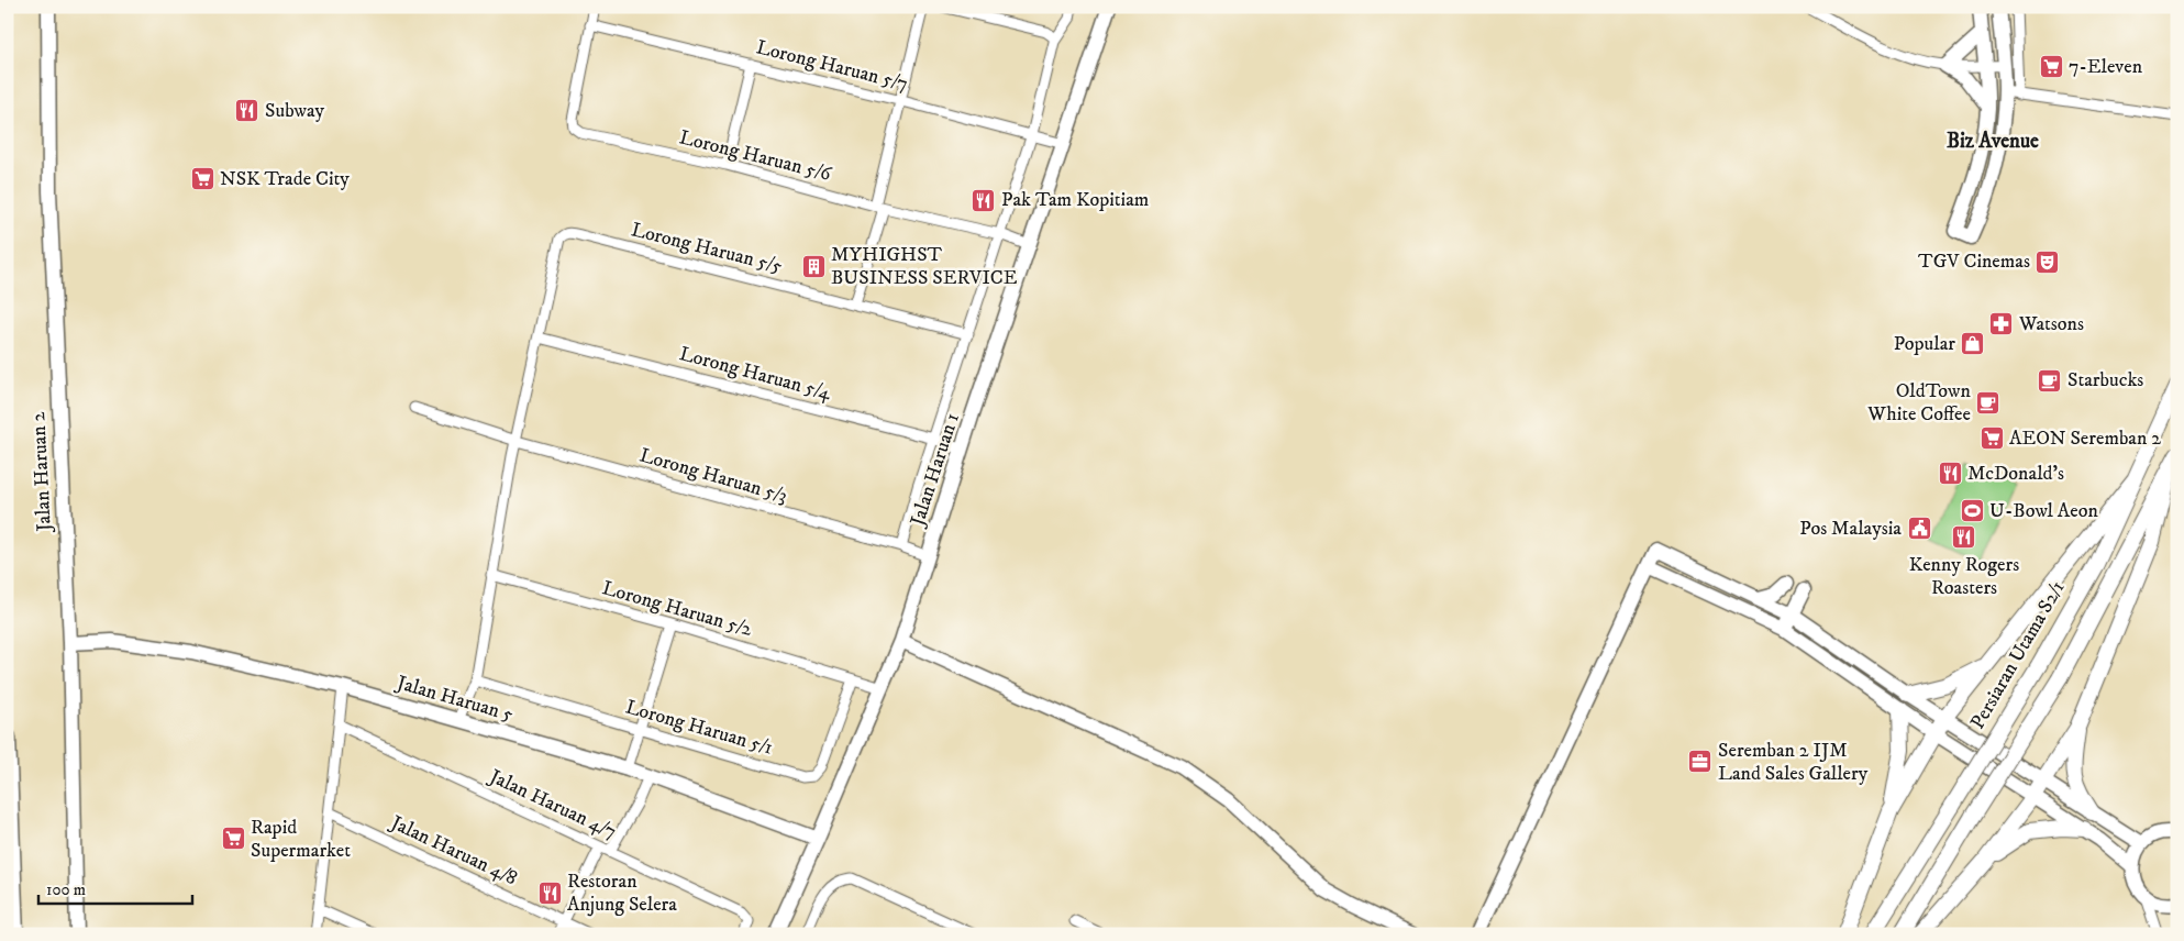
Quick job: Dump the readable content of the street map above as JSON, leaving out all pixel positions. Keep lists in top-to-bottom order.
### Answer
{
  "streets": {
    "main road": ["Persiaran Utama S2/1"],
    "street": [
      "Lorong Haruan 5/7",
      "Lorong Haruan 5/6",
      "Lorong Haruan 5/5",
      "Lorong Haruan 5/4",
      "Jalan Haruan 1",
      "Jalan Haruan 2",
      "Lorong Haruan 5/3",
      "Lorong Haruan 5/2",
      "Jalan Haruan 5",
      "Lorong Haruan 5/1",
      "Jalan Haruan 4/7",
      "Jalan Haruan 4/8"
    ]
  },
  "crossings": [
    ["Lorong Haruan 5/7", "Lorong Haruan 5/6"],
    ["Lorong Haruan 5/7", "Jalan Haruan 1"],
    ["Lorong Haruan 5/6", "Jalan Haruan 1"],
    ["Lorong Haruan 5/5", "Lorong Haruan 5/4"],
    ["Lorong Haruan 5/4", "Jalan Haruan 1"],
    ["Jalan Haruan 1", "Lorong Haruan 5/3"],
    ["Jalan Haruan 1", "Lorong Haruan 5/2"],
    ["Jalan Haruan 1", "Jalan Haruan 5"],
    ["Jalan Haruan 2", "Jalan Haruan 5"],
    ["Lorong Haruan 5/2", "Lorong Haruan 5/1"]
  ],
  "districts": ["Biz Avenue"],
  "places": {
    "supermarket": [
      "7-Eleven",
      "NSK Trade City",
      "AEON Seremban 2",
      "Rapid Supermarket"
    ],
    "restaurant": [
      "Subway",
      "Pak Tam Kopitiam",
      "McDonald's",
      "Kenny Rogers Roasters",
      "Restoran Anjung Selera"
    ],
    "theatre": ["TGV Cinemas"],
    "building": ["MYHIGHST BUSINESS SERVICE"],
    "pharmacy": ["Watsons"],
    "shop": ["Popular"],
    "cafe": ["Starbucks", "OldTown White Coffee"],
    "sports": ["U-Bowl Aeon"],
    "public building": ["Pos Malaysia"],
    "office": ["Seremban 2 IJM Land Sales Gallery"]
  },
  "scale_bar": "100 m"
}
